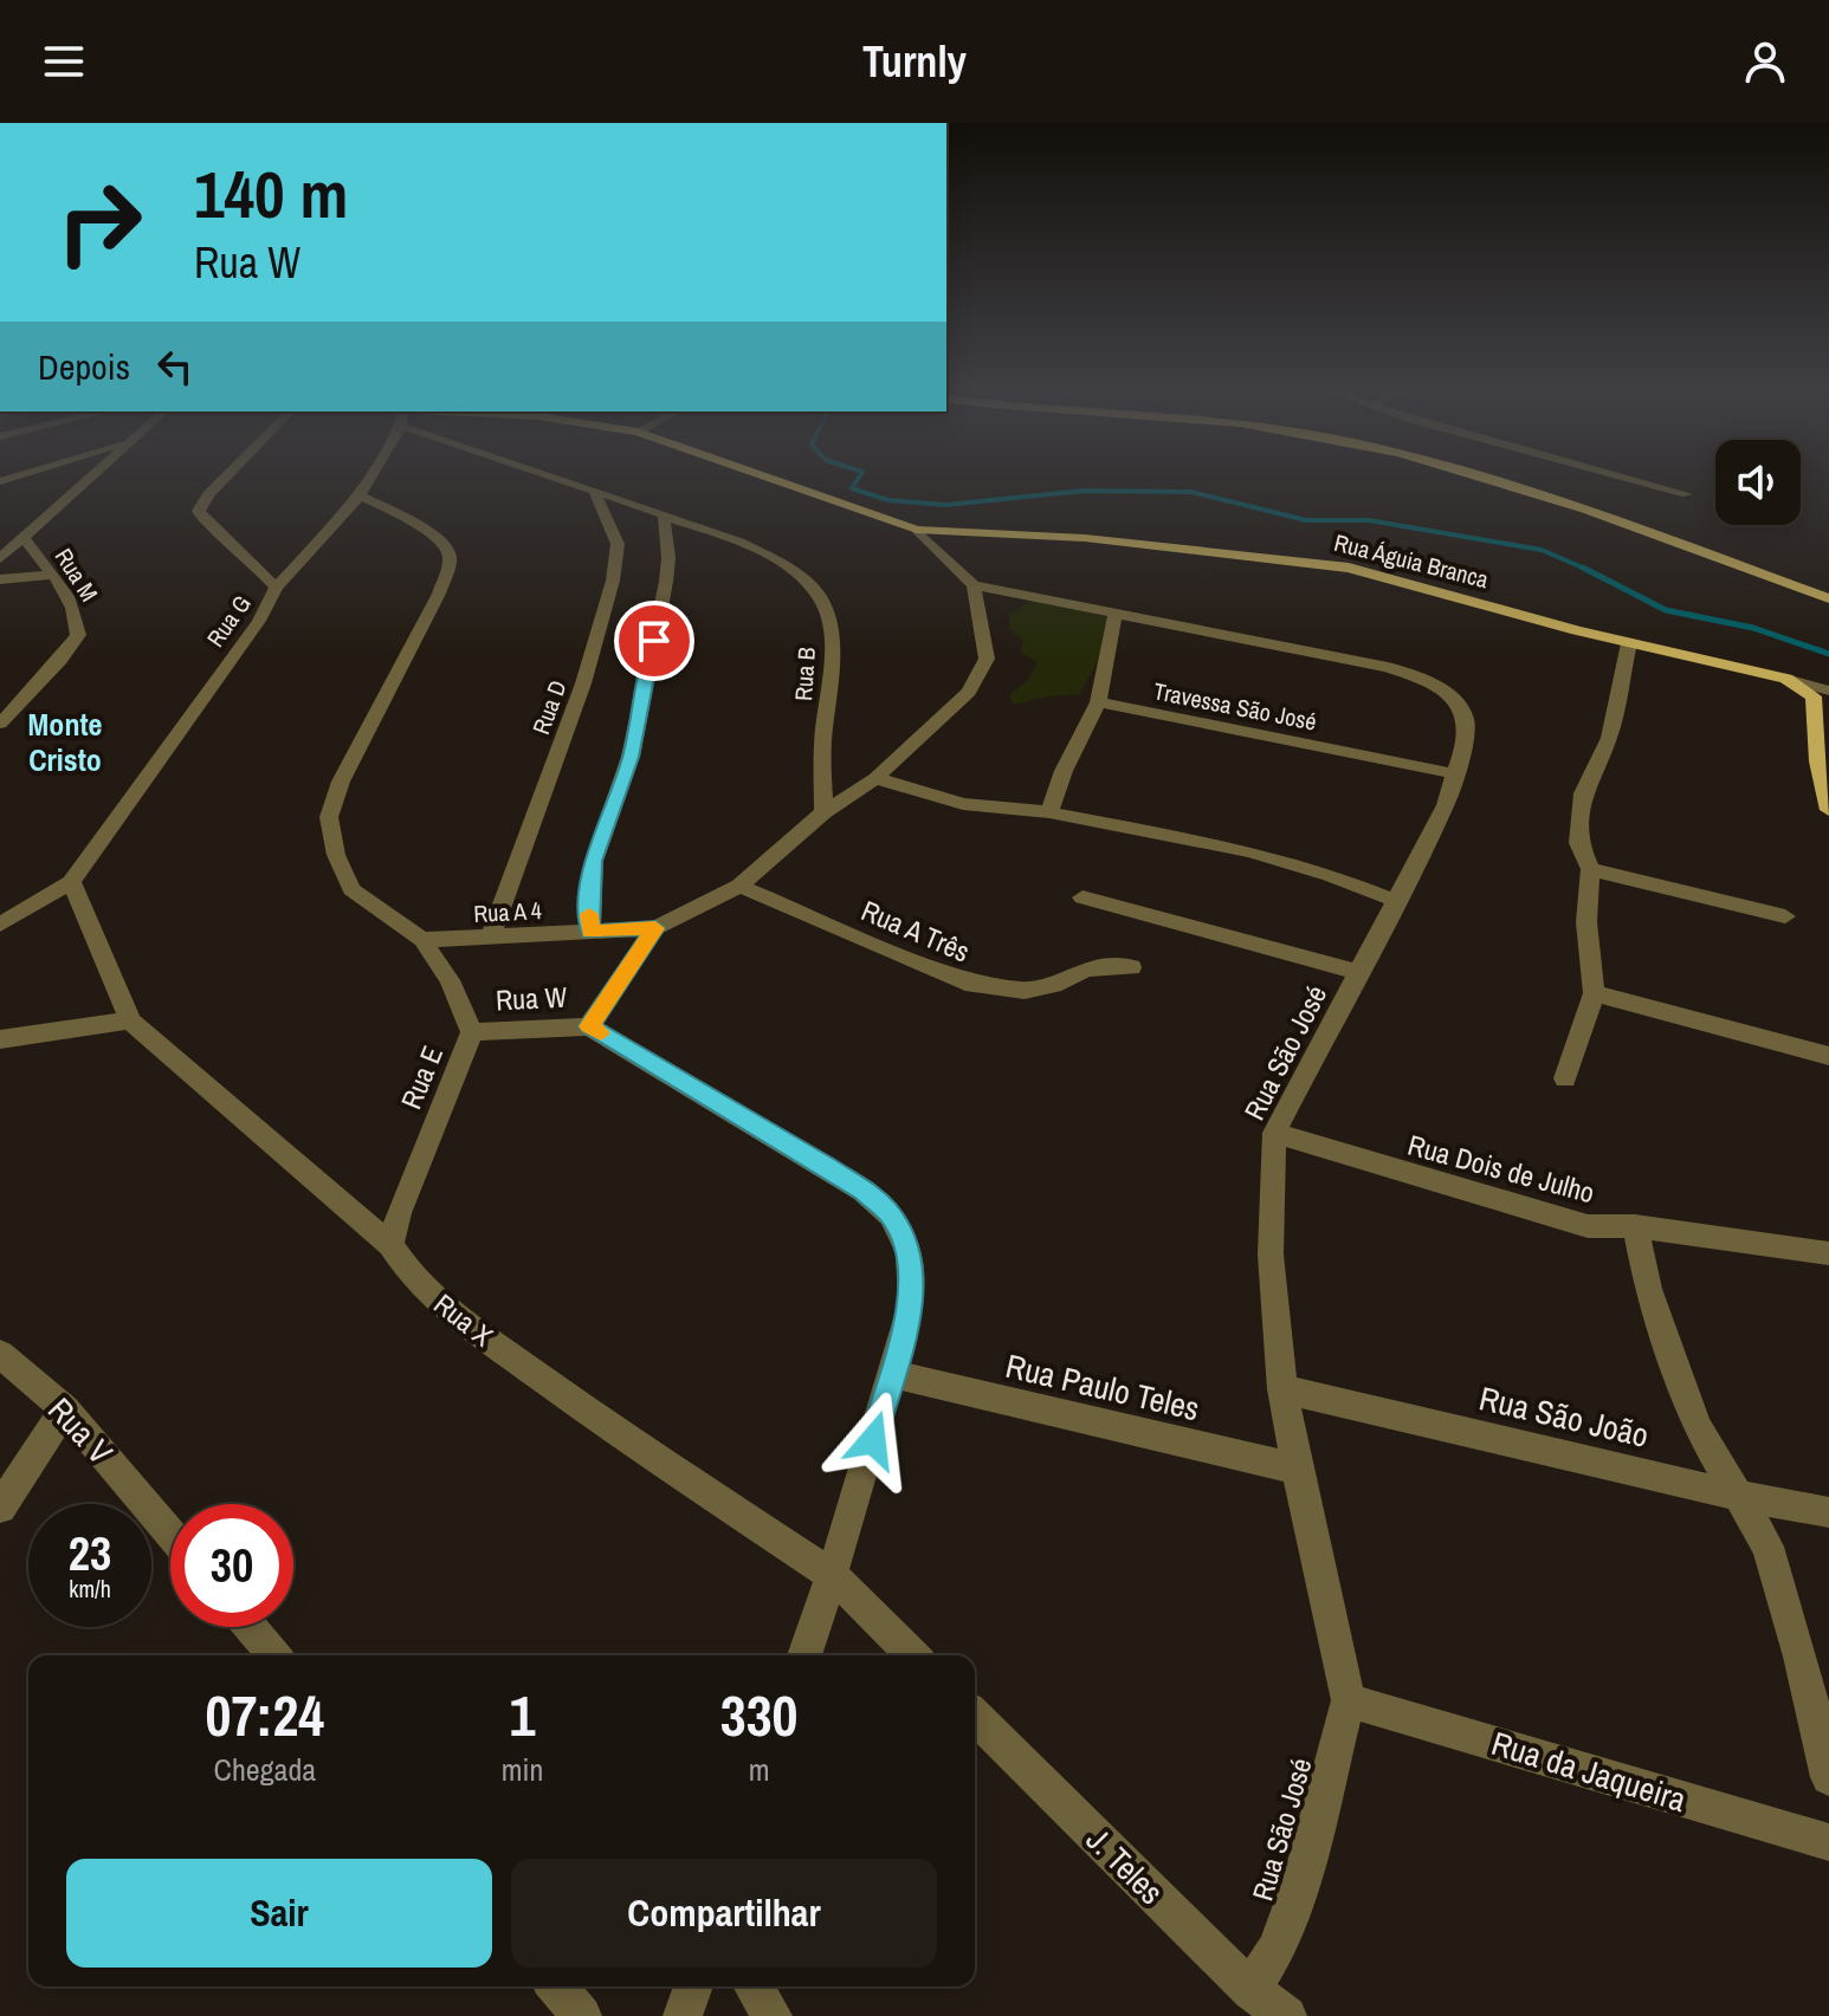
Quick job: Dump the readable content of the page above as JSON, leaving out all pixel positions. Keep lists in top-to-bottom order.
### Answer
{
  "streets": {
    "main road": ["Rua Águia Branca"],
    "street": [
      "Rua M",
      "Rua G",
      "Rua B",
      "Travessa São José",
      "Rua D",
      "Rua A 4",
      "Rua A Três",
      "Rua W",
      "Rua São José",
      "Rua E",
      "Rua Dois de Julho",
      "Rua X",
      "Rua Paulo Teles",
      "Rua São João",
      "Rua V",
      "Rua da Jaqueira",
      "J. Teles"
    ]
  },
  "crossings": [
    ["Rua G", "Rua X"],
    ["Rua B", "Rua D"],
    ["Rua B", "Rua A 4"],
    ["Travessa São José", "Rua São José"],
    ["Rua D", "Rua A 4"],
    ["Rua A 4", "Rua A Três"],
    ["Rua A 4", "Rua W"],
    ["Rua A 4", "Rua São José"],
    ["Rua A 4", "Rua E"],
    ["Rua W", "Rua E"],
    ["Rua São José", "Rua Dois de Julho"],
    ["Rua São José", "Rua Paulo Teles"],
    ["Rua São José", "Rua São João"],
    ["Rua São José", "Rua da Jaqueira"],
    ["Rua São José", "J. Teles"],
    ["Rua E", "Rua X"]
  ],
  "districts": ["Monte Cristo"],
  "page": {
    "header": "Turnly",
    "turn": ["140 m", "Rua W"],
    "then": "Depois",
    "speed": "23 km/h",
    "limit": "30",
    "eta": [
      "07:24",
      "Chegada",
      "1",
      "min",
      "330",
      "m"
    ],
    "buttons": ["Sair", "Compartilhar"]
  }
}
